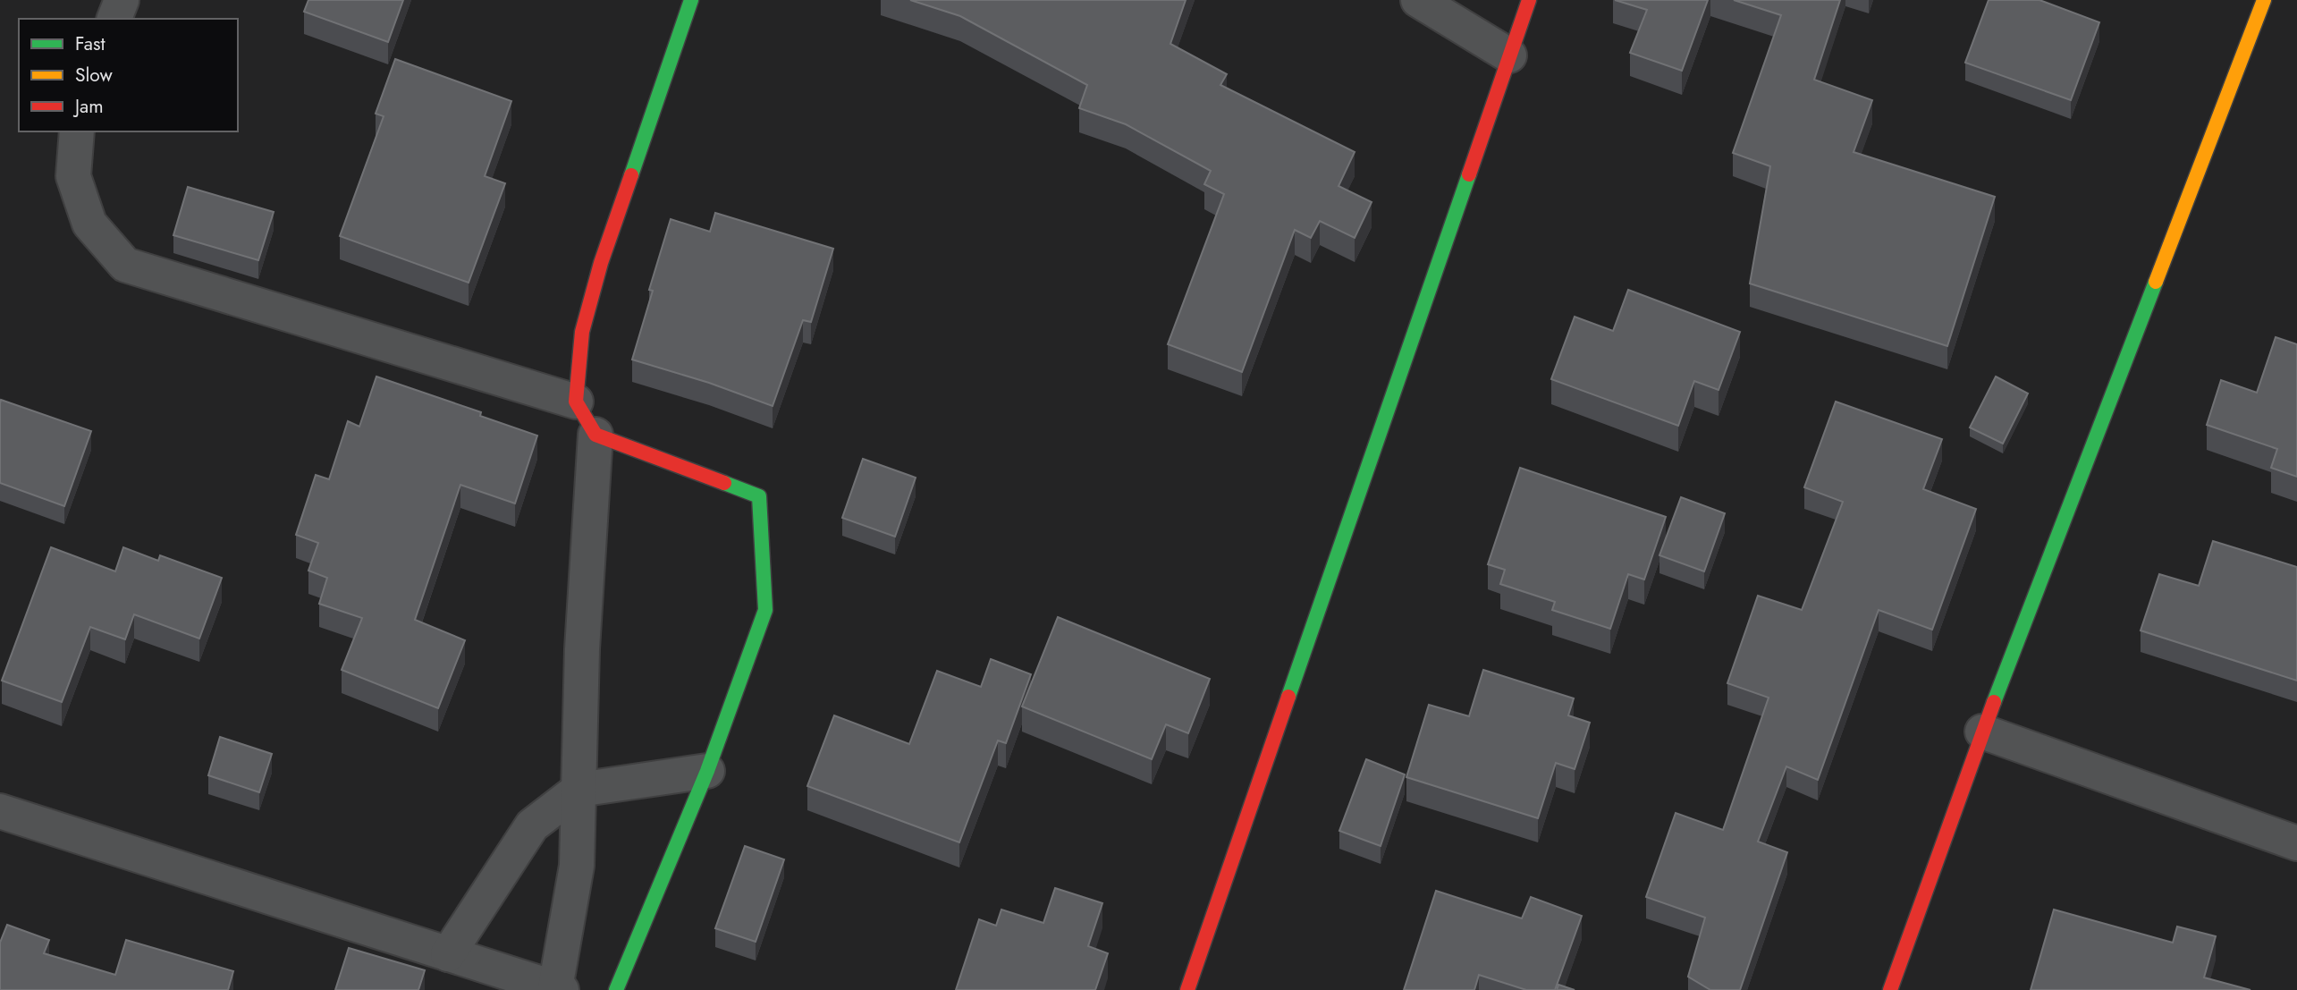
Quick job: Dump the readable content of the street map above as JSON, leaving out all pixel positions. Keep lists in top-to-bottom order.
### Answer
{
  "legend": ["Fast", "Slow", "Jam"]
}
